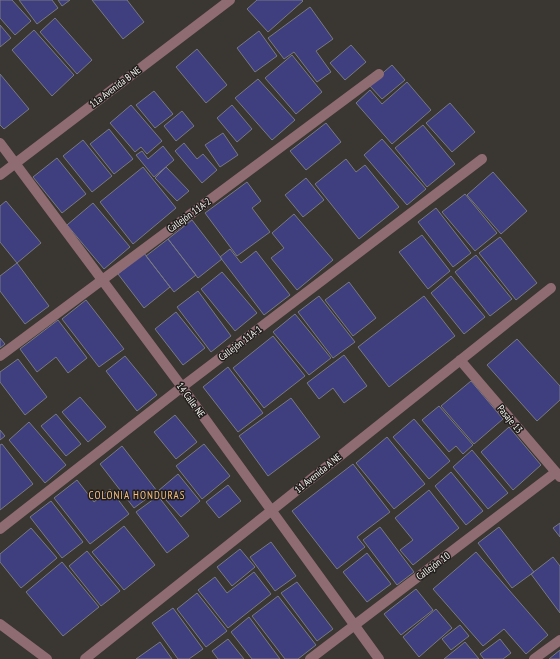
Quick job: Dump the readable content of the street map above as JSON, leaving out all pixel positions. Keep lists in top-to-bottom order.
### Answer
{
  "streets": {
    "street": [
      "11a Avenida B NE",
      "Callejón 11A-2",
      "Callejón 11A-1",
      "14 Calle NE",
      "Pasaje 13",
      "11 Avenida A NE",
      "Callejón 10"
    ]
  },
  "crossings": [
    ["11a Avenida B NE", "14 Calle NE"],
    ["Callejón 11A-2", "14 Calle NE"],
    ["Callejón 11A-1", "14 Calle NE"],
    ["14 Calle NE", "11 Avenida A NE"],
    ["14 Calle NE", "Callejón 10"],
    ["Pasaje 13", "11 Avenida A NE"],
    ["Pasaje 13", "Callejón 10"]
  ],
  "districts": ["COLONIA HONDURAS"]
}
